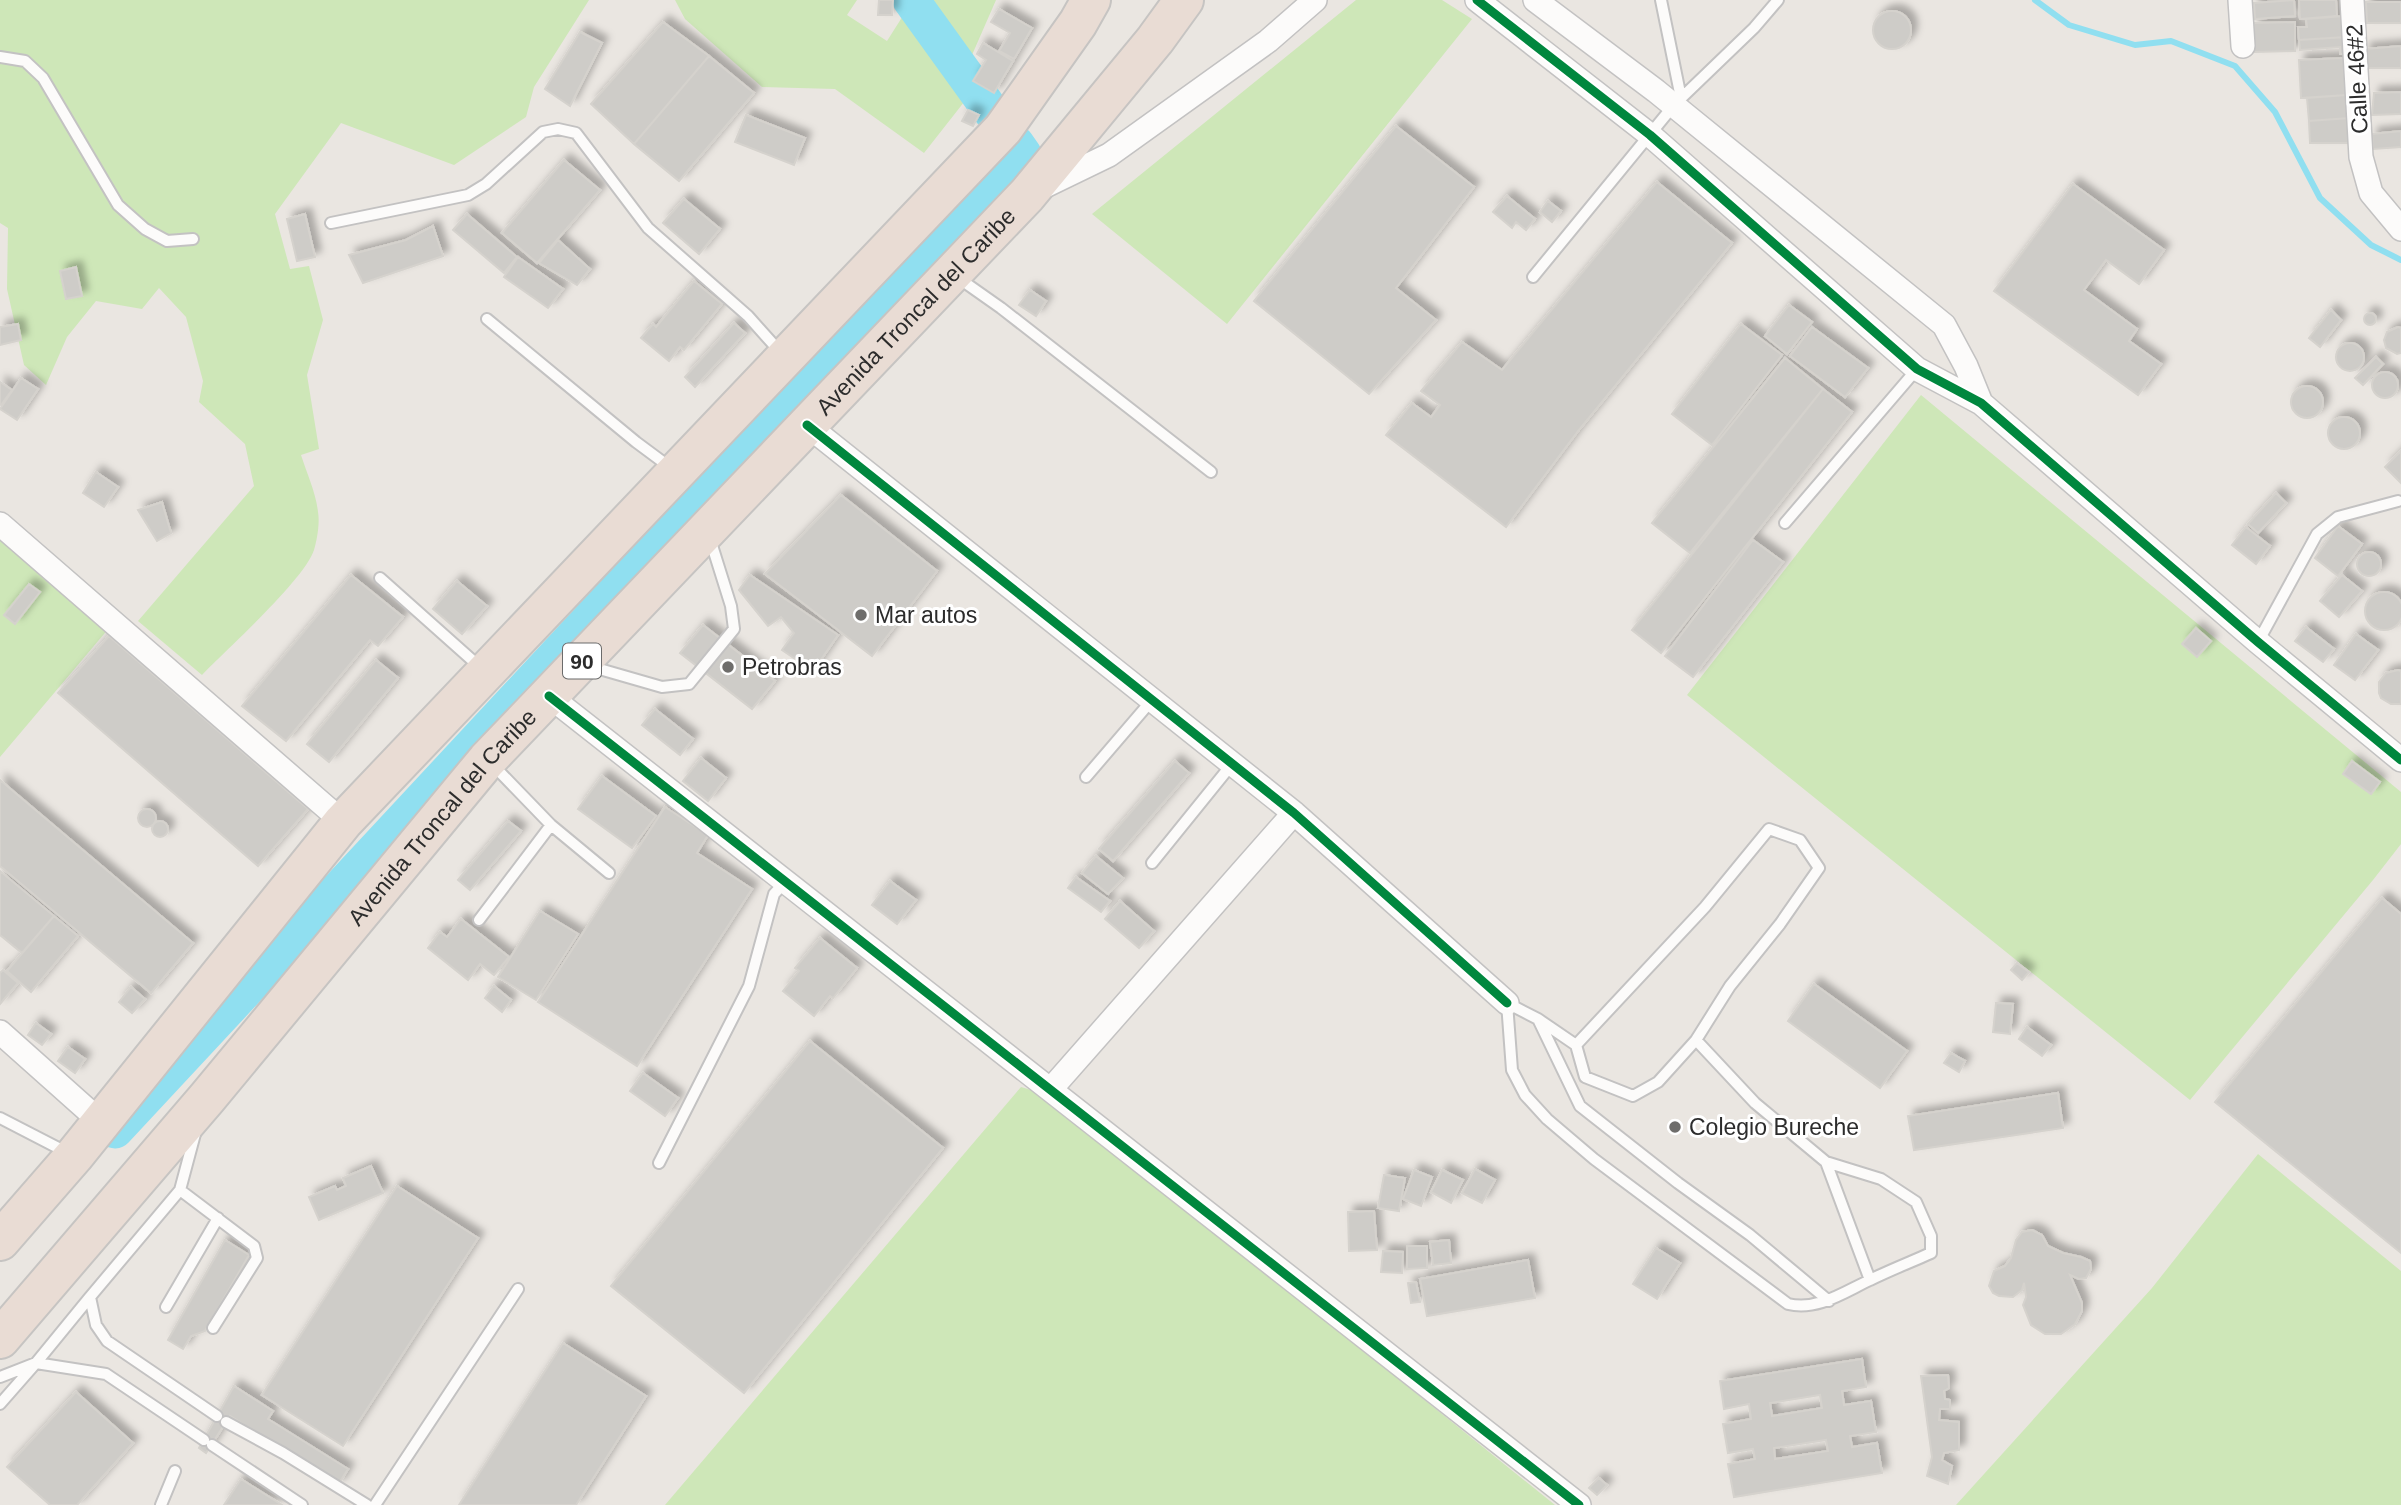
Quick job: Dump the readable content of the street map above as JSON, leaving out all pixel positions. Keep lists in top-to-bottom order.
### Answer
{
  "streets": {
    "highway": ["Avenida Troncal del Caribe", "90"],
    "street": ["Calle 46#2"]
  },
  "places": ["Mar autos", "Petrobras", "Colegio Bureche"]
}
